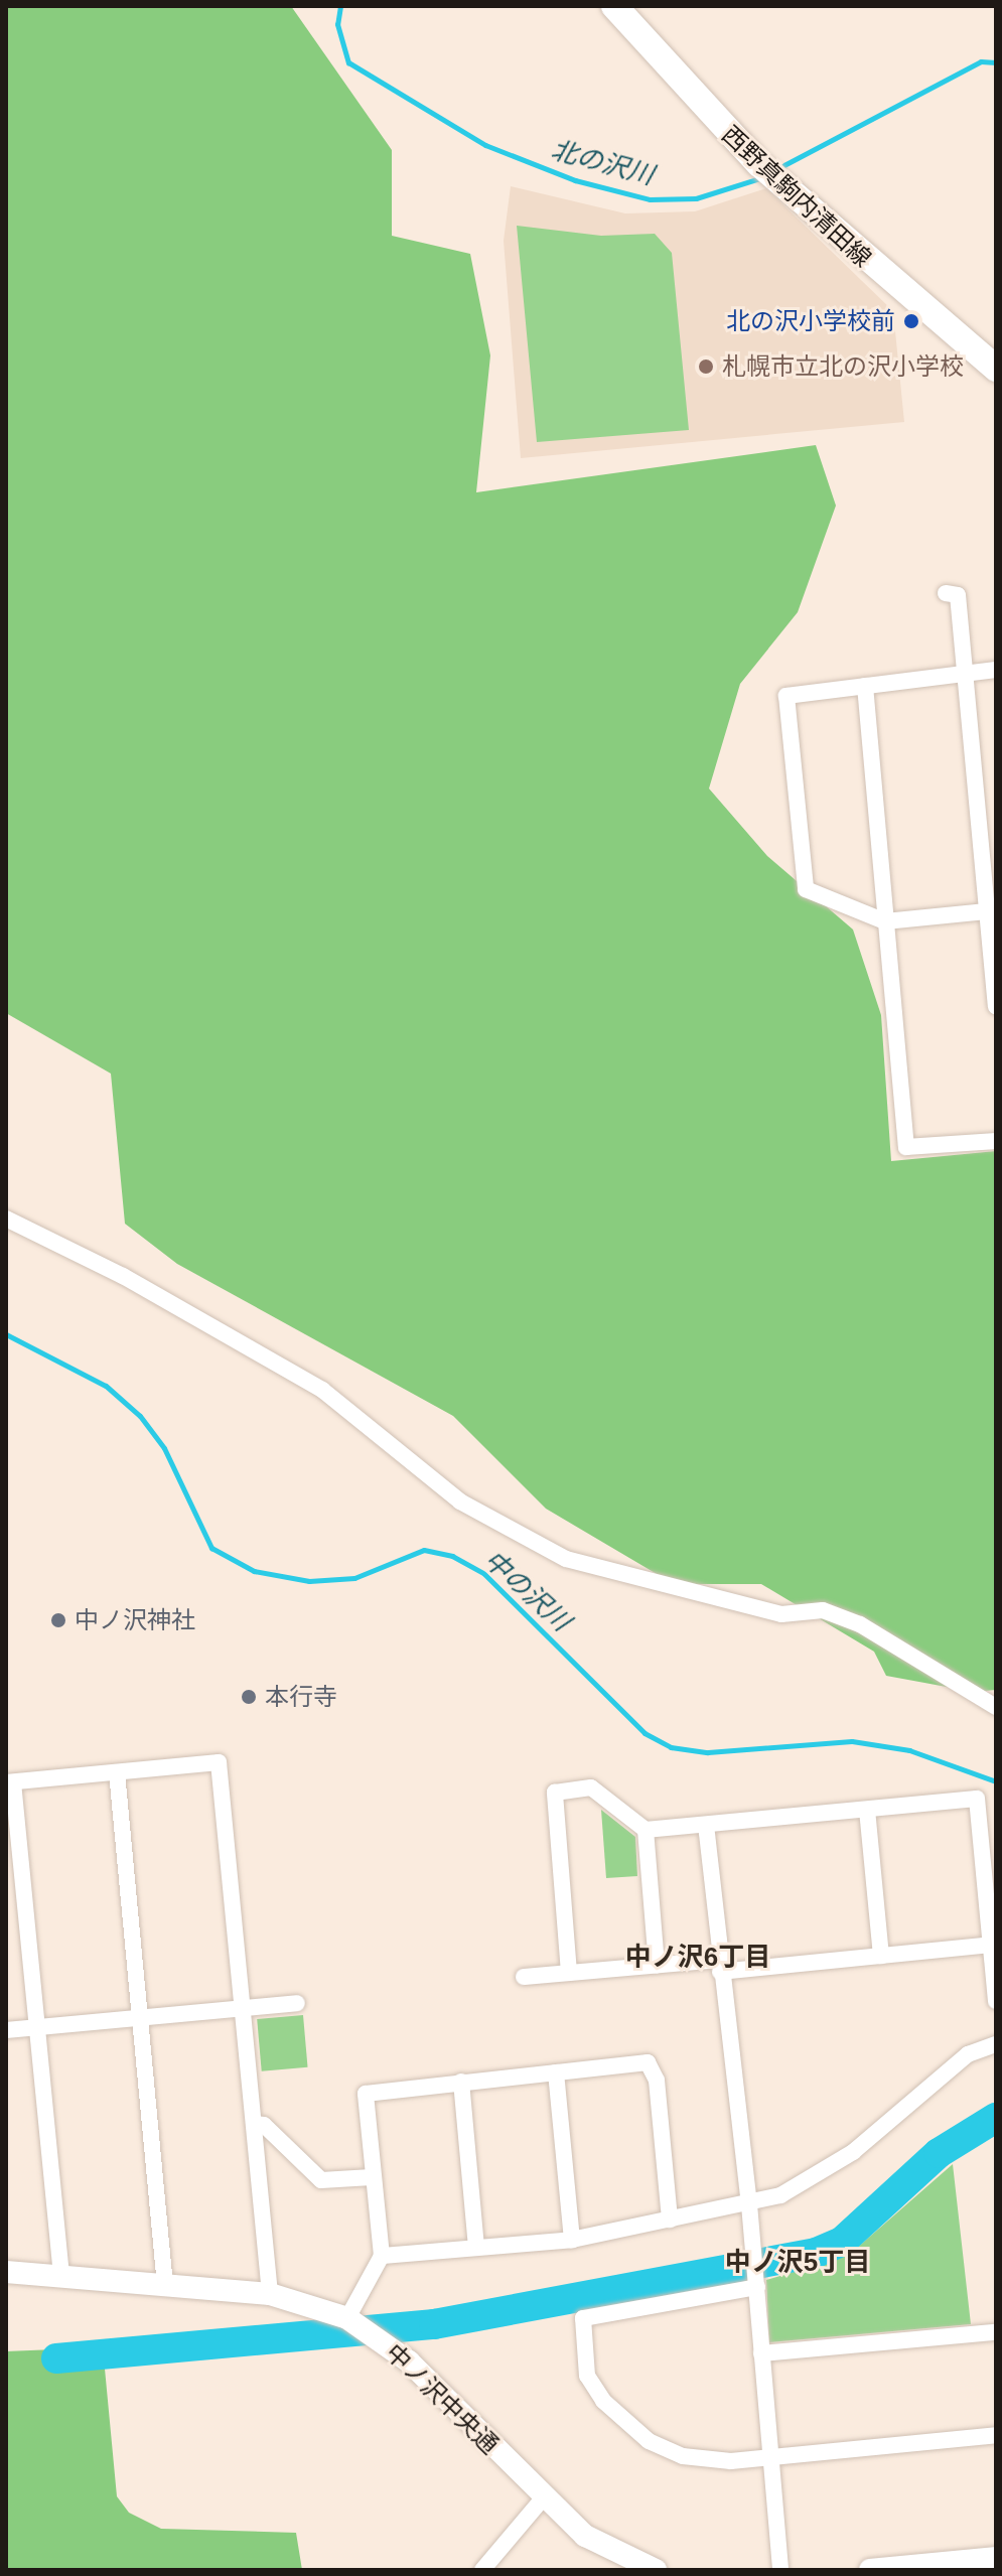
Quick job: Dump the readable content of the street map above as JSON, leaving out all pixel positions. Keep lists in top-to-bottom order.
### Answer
{
  "streets": {
    "main road": ["西野真駒内清田線"],
    "street": ["中ノ沢中央通"]
  },
  "districts": ["中ノ沢6丁目", "中ノ沢5丁目"],
  "water": ["北の沢川", "中の沢川"],
  "places": [
    "北の沢小学校前",
    "札幌市立北の沢小学校",
    "中ノ沢神社",
    "本行寺"
  ]
}
